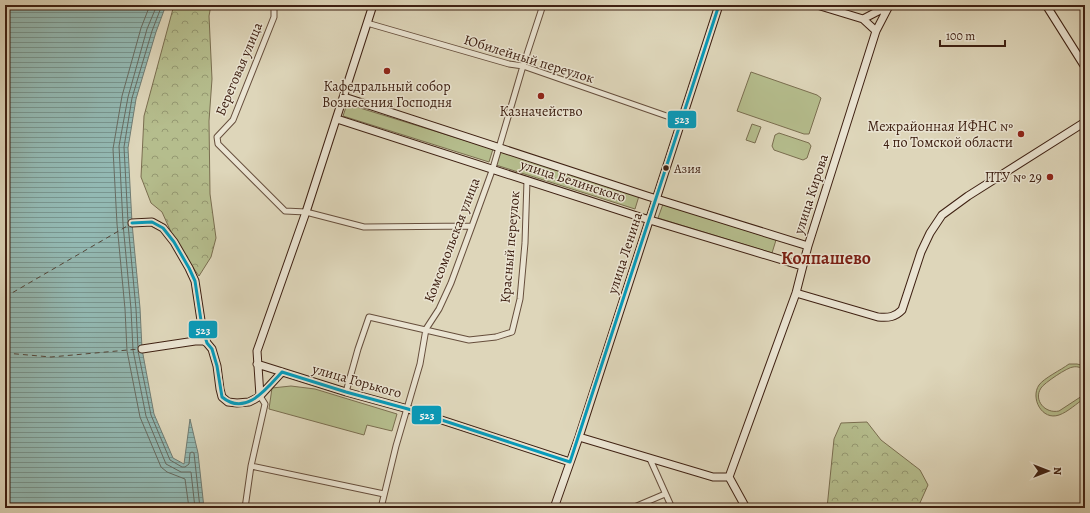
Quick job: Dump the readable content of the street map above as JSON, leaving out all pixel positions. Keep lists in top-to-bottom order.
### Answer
{
  "streets": {
    "street": [
      "Юбилейный переулок",
      "Береговая улица",
      "улица Белинского",
      "улица Кирова",
      "Комсомольская улица",
      "Красный переулок",
      "улица Ленина",
      "улица Горького"
    ]
  },
  "crossings": [
    ["Юбилейный переулок", "Комсомольская улица"],
    ["Юбилейный переулок", "улица Ленина"],
    ["улица Белинского", "улица Кирова"],
    ["улица Белинского", "Комсомольская улица"],
    ["улица Белинского", "Красный переулок"],
    ["улица Белинского", "улица Ленина"],
    ["Комсомольская улица", "Красный переулок"],
    ["Комсомольская улица", "улица Горького"],
    ["Красный переулок", "улица Горького"],
    ["улица Ленина", "улица Горького"]
  ],
  "districts": ["Колпашево"],
  "places": [
    "Кафедральный собор Вознесения Господня",
    "Казначейство",
    "Межрайонная ИФНС № 4 по Томской области",
    "Азия",
    "ПТУ № 29"
  ],
  "lines": ["transit line 523"],
  "scale_bar": "100 m",
  "north": "right"
}
